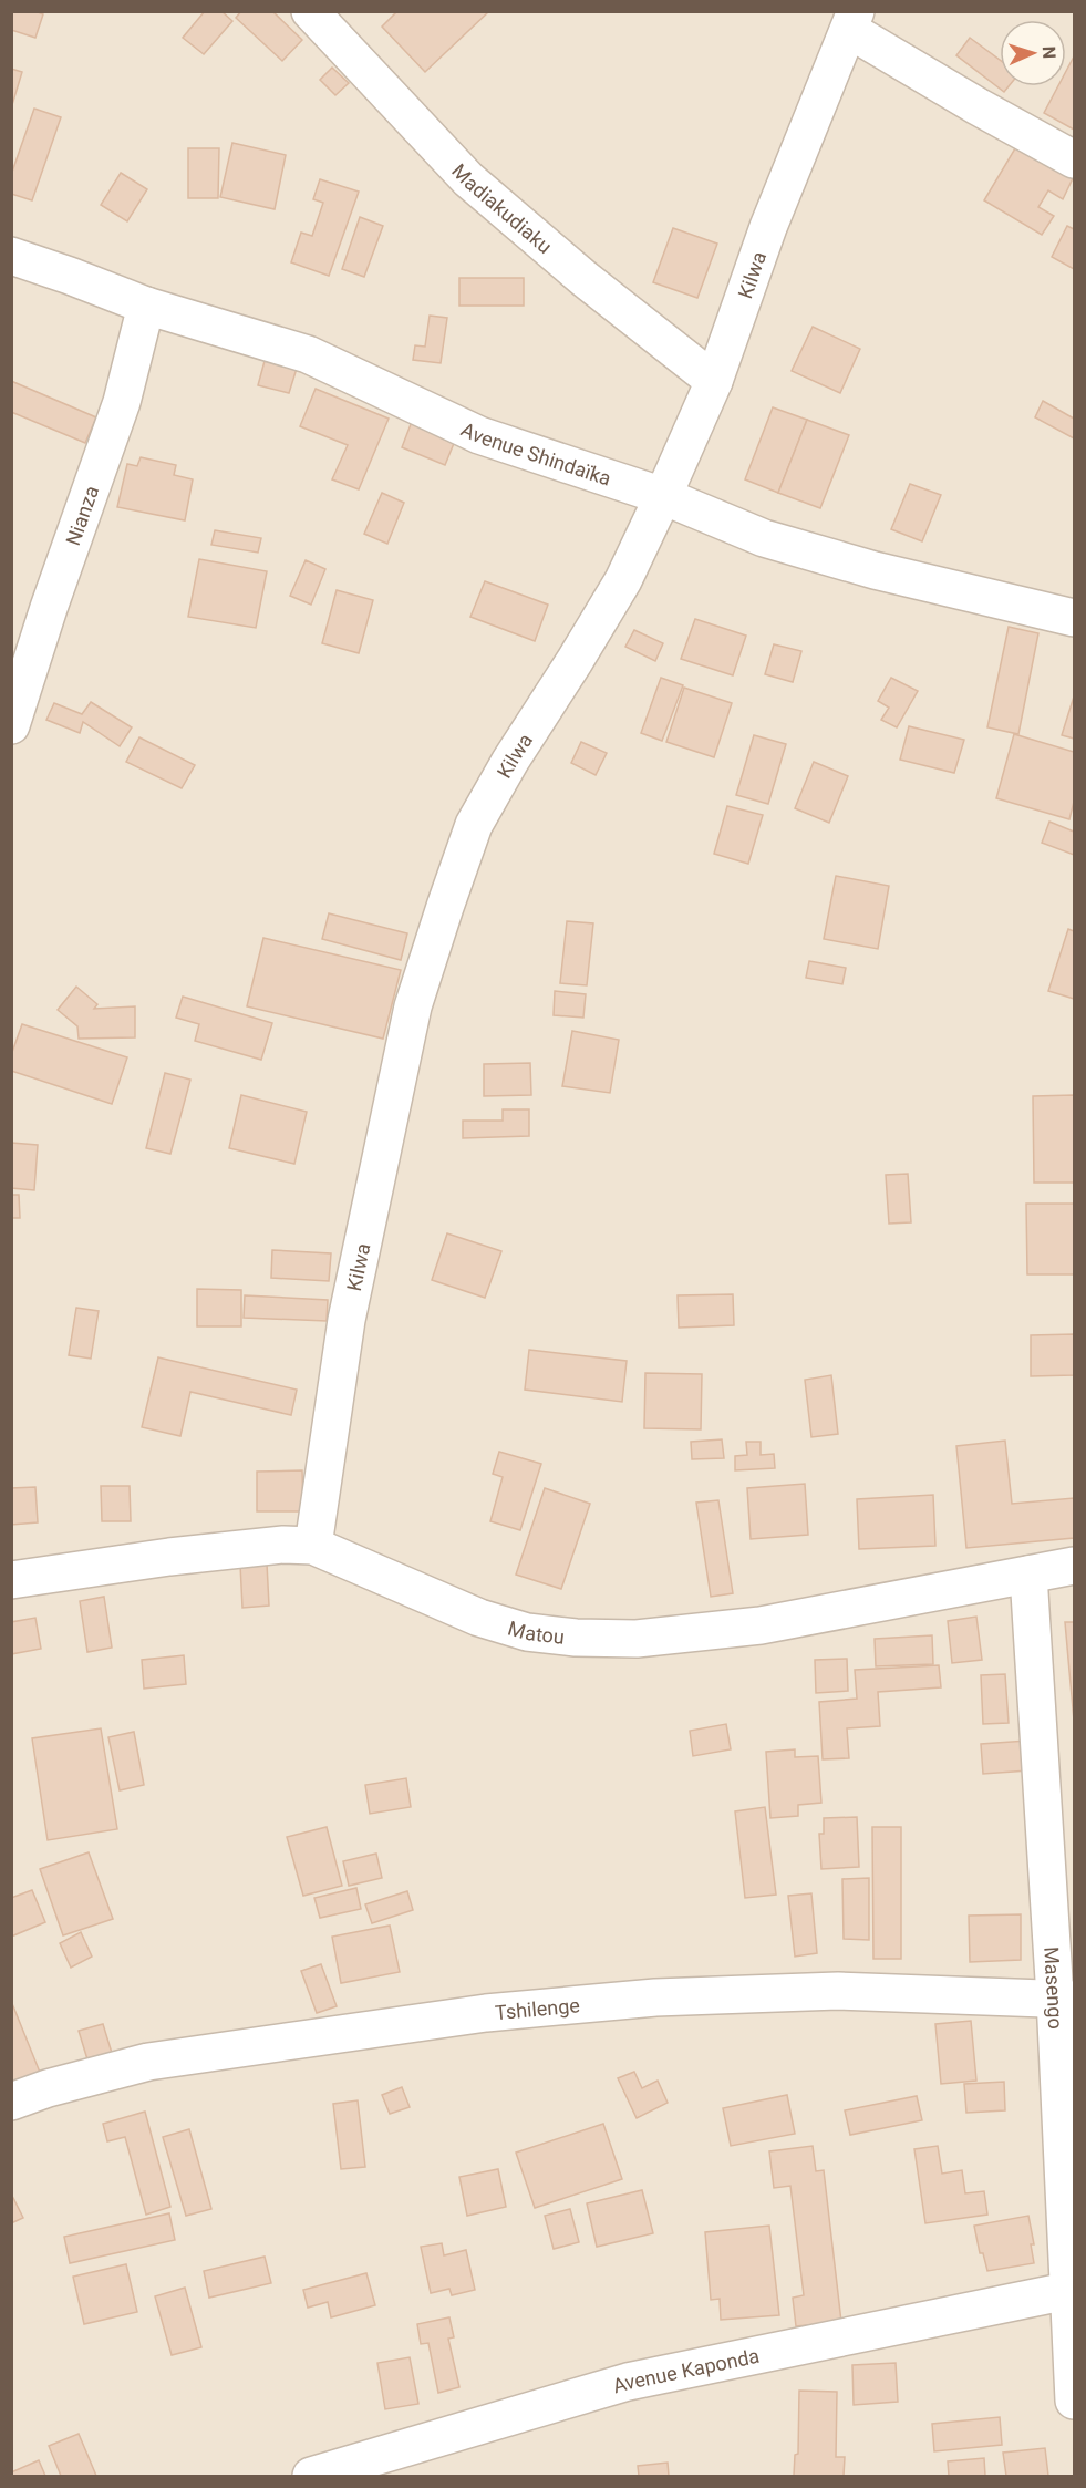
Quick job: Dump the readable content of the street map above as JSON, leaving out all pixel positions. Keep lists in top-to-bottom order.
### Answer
{
  "streets": {
    "street": [
      "Madiakudiaku",
      "Kilwa",
      "Avenue Shindaïka",
      "Nianza",
      "Matou",
      "Masengo",
      "Tshilenge",
      "Avenue Kaponda"
    ]
  },
  "crossings": [
    ["Madiakudiaku", "Kilwa"],
    ["Kilwa", "Avenue Shindaïka"],
    ["Kilwa", "Matou"],
    ["Avenue Shindaïka", "Nianza"],
    ["Matou", "Masengo"],
    ["Masengo", "Tshilenge"],
    ["Masengo", "Avenue Kaponda"]
  ],
  "north": "right"
}
